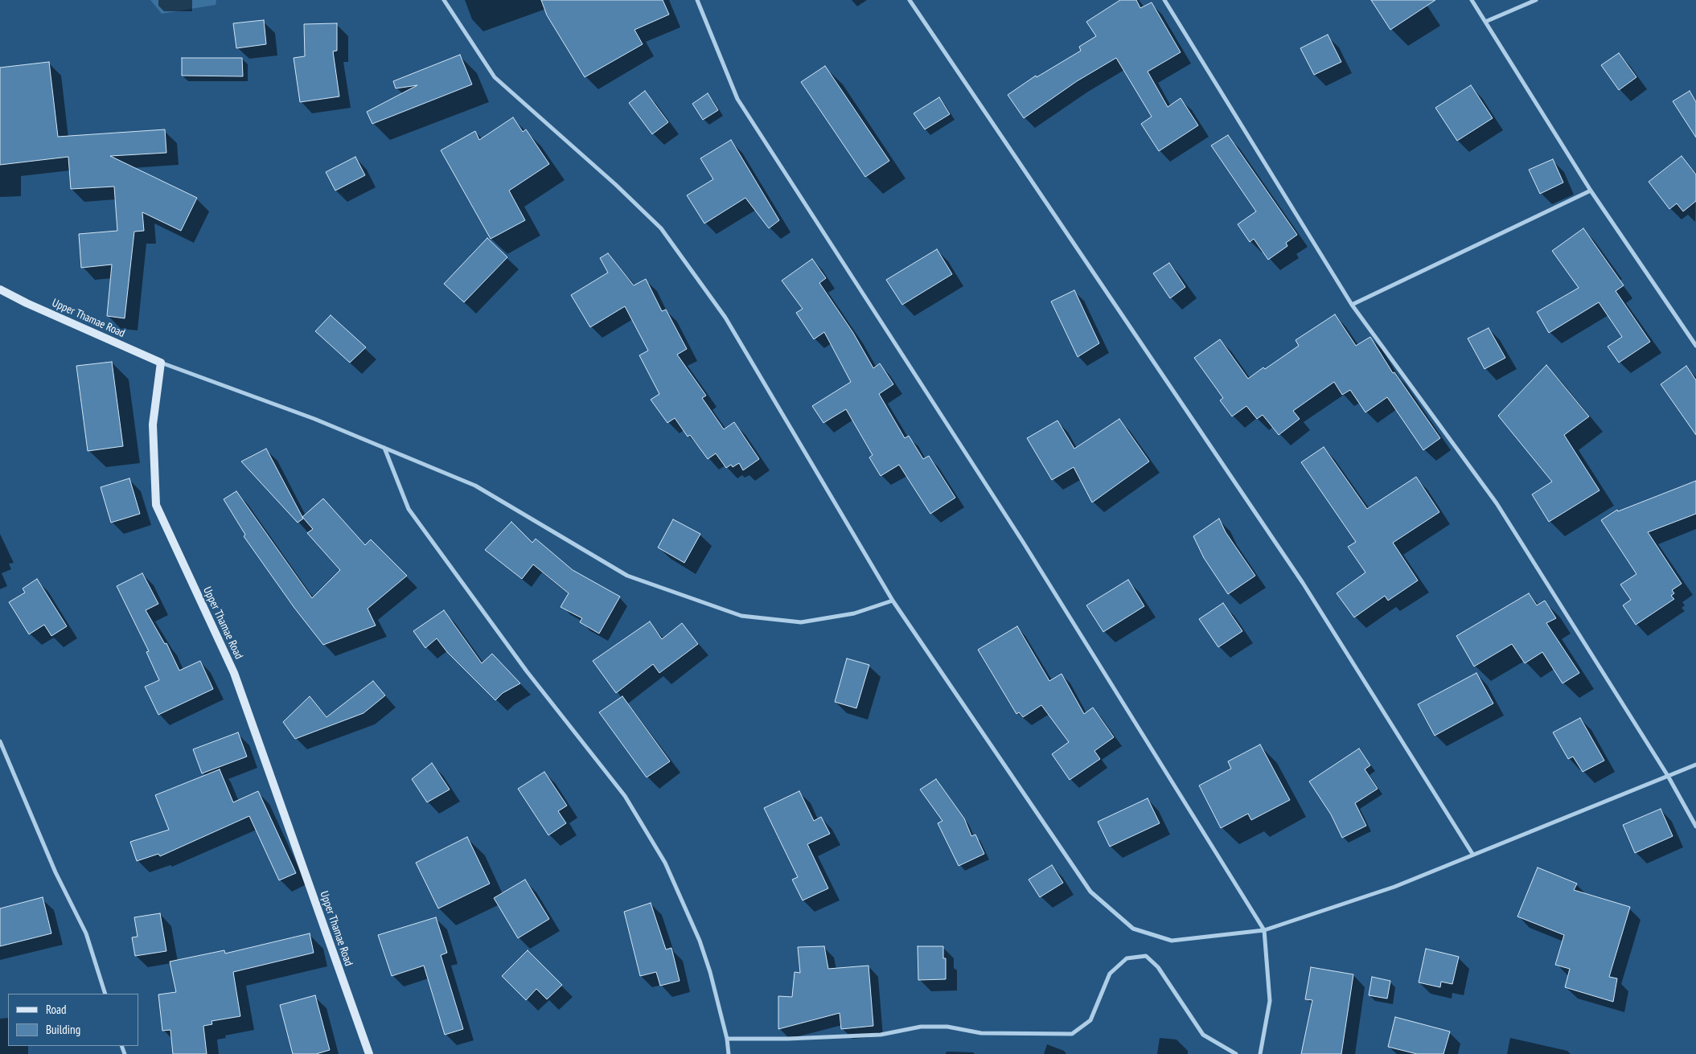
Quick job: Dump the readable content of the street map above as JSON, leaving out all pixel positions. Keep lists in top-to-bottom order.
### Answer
{
  "streets": {
    "street": ["Upper Thamae Road"]
  },
  "legend": ["Road", "Building"]
}
